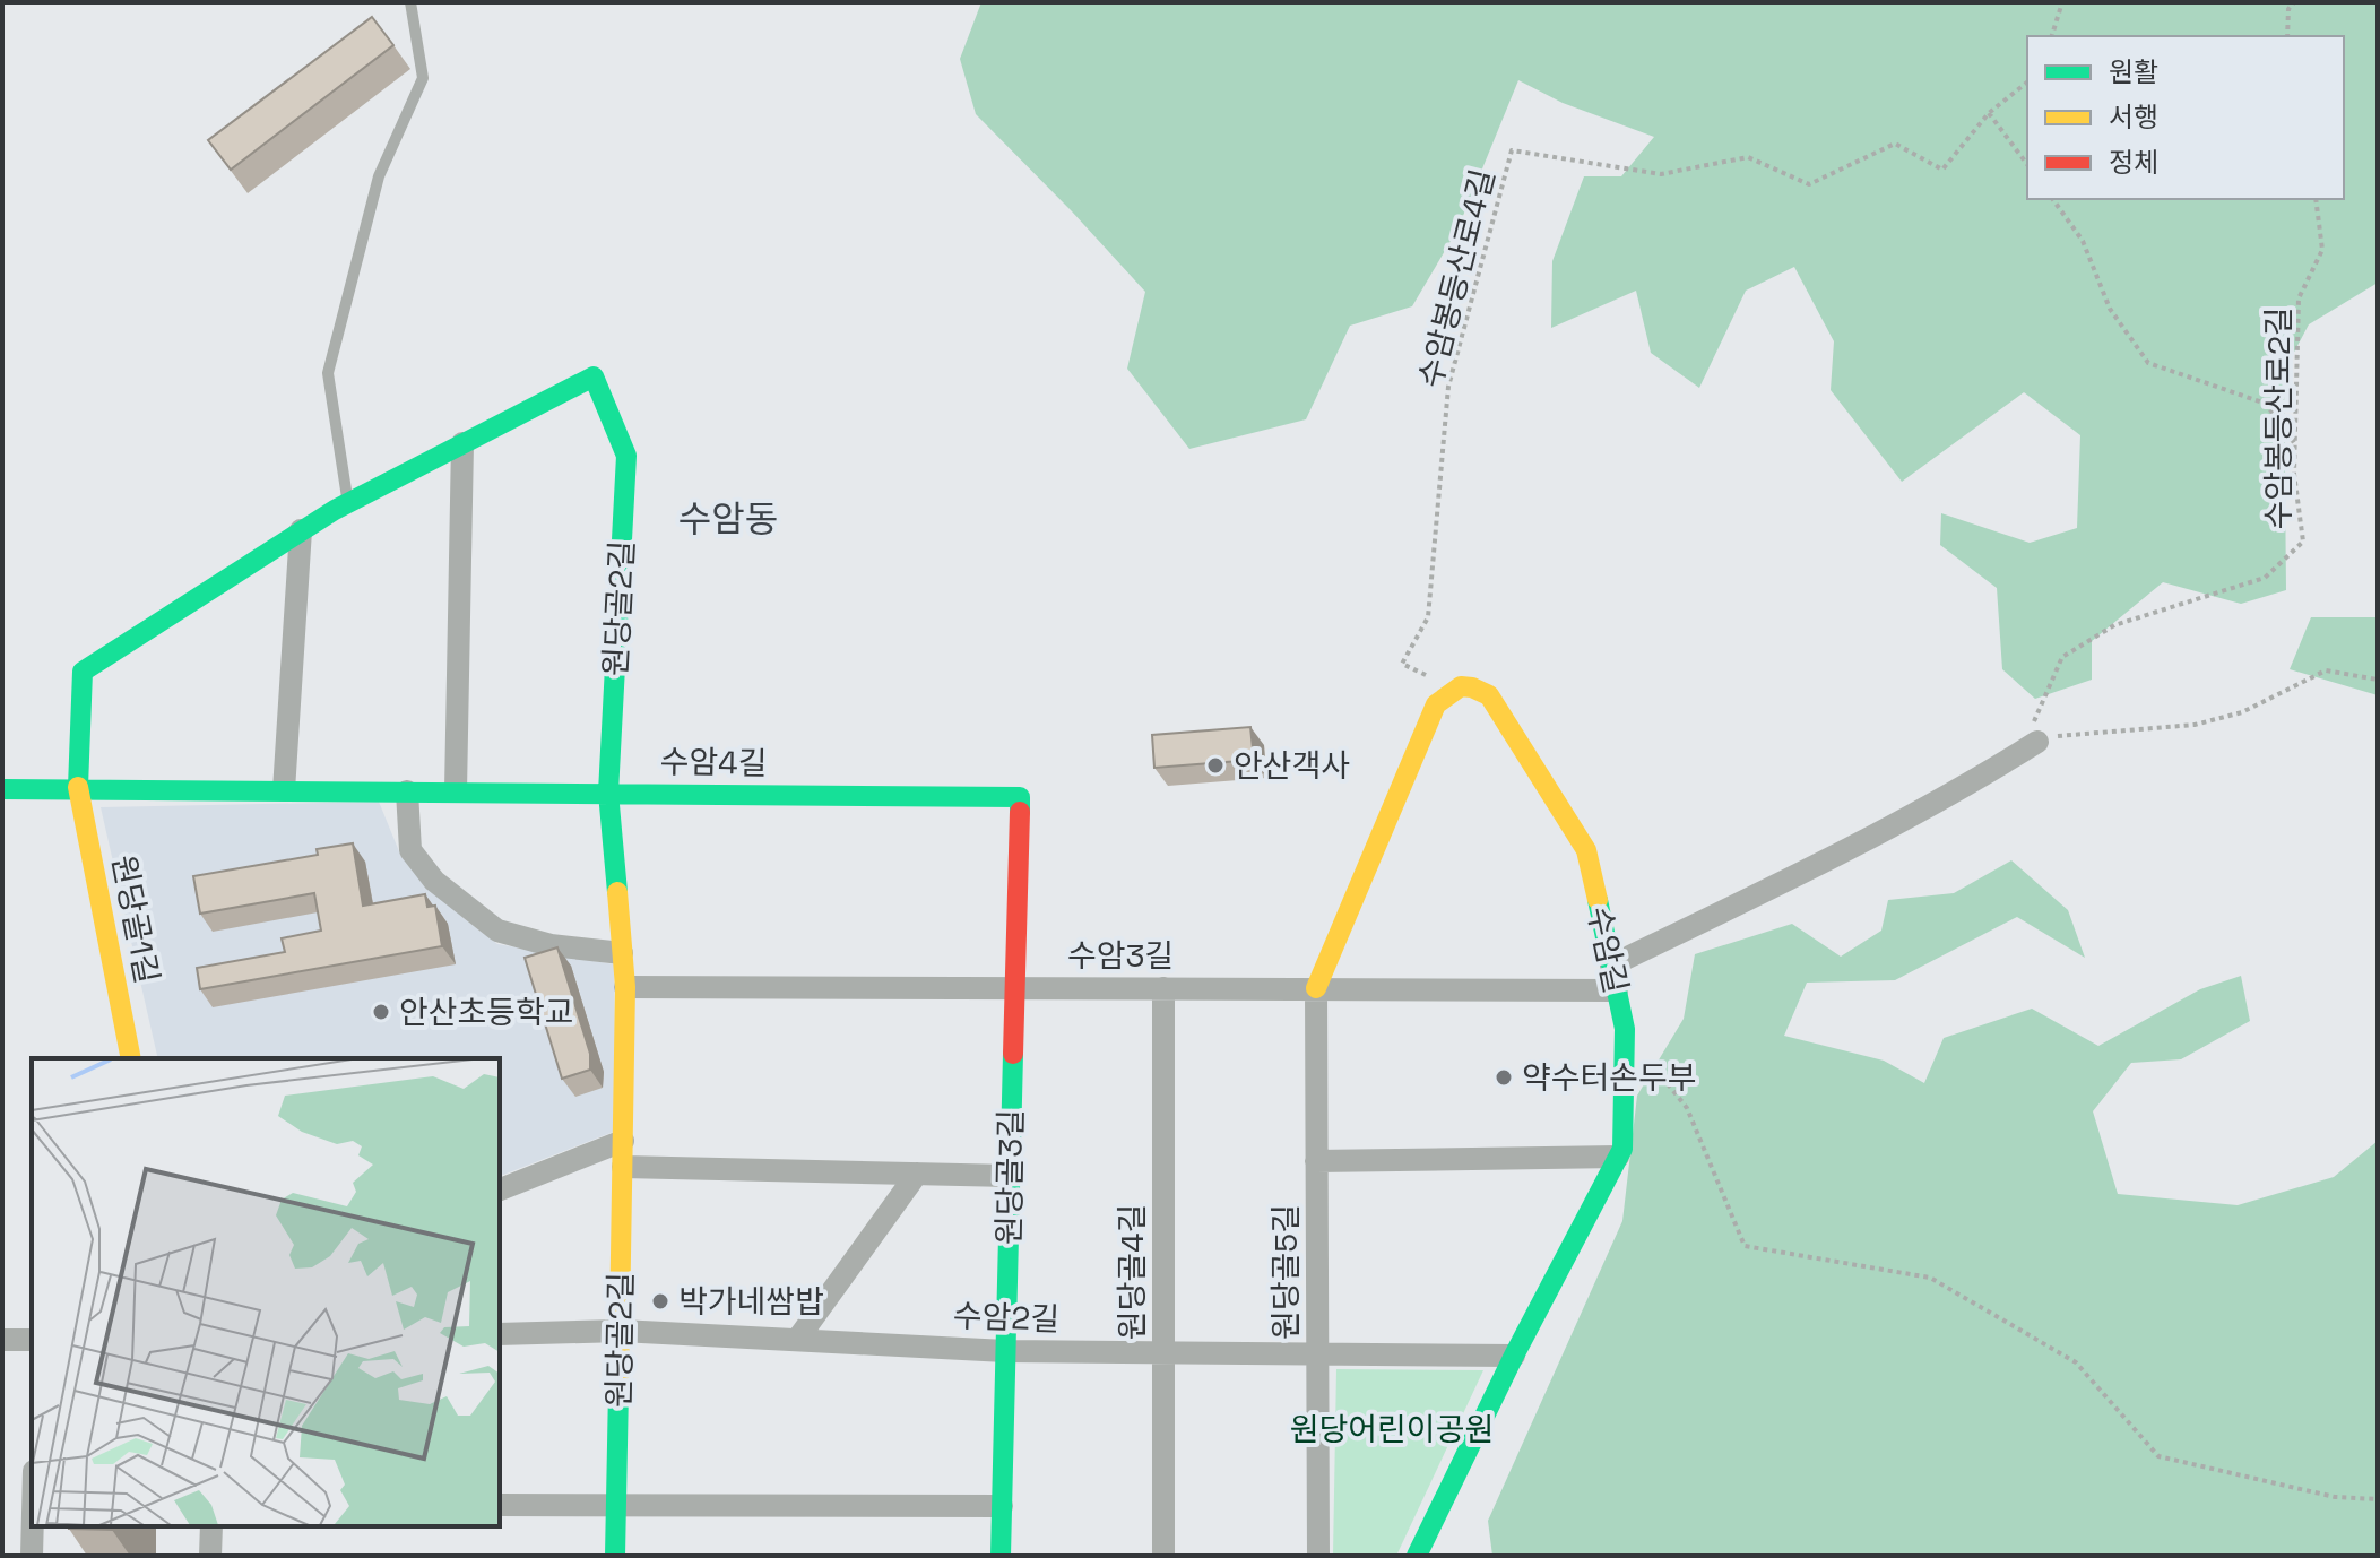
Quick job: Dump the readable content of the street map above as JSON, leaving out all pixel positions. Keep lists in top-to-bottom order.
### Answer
{
  "streets": {
    "street": [
      "원당골2길",
      "수암4길",
      "원당골1길",
      "수암길",
      "수암3길",
      "원당골3길",
      "원당골4길",
      "원당골5길",
      "수암2길"
    ],
    "path": ["수암봉등산로4길", "수암봉등산로2길"]
  },
  "crossings": [
    ["수암봉등산로4길", "수암길"],
    ["원당골2길", "수암4길"],
    ["원당골2길", "원당골1길"],
    ["원당골2길", "수암3길"],
    ["원당골2길", "수암2길"],
    ["수암4길", "원당골1길"],
    ["수암4길", "원당골3길"],
    ["수암길", "수암3길"],
    ["수암길", "수암2길"],
    ["수암3길", "원당골3길"],
    ["수암3길", "원당골4길"],
    ["수암3길", "원당골5길"],
    ["원당골3길", "수암2길"],
    ["원당골4길", "수암2길"],
    ["원당골5길", "수암2길"]
  ],
  "districts": ["수암동"],
  "parks": ["원당어린이공원"],
  "places": [
    "안산객사",
    "안산초등학교",
    "약수터손두부",
    "박가네쌈밥"
  ],
  "legend": ["원활", "서행", "정체"]
}
